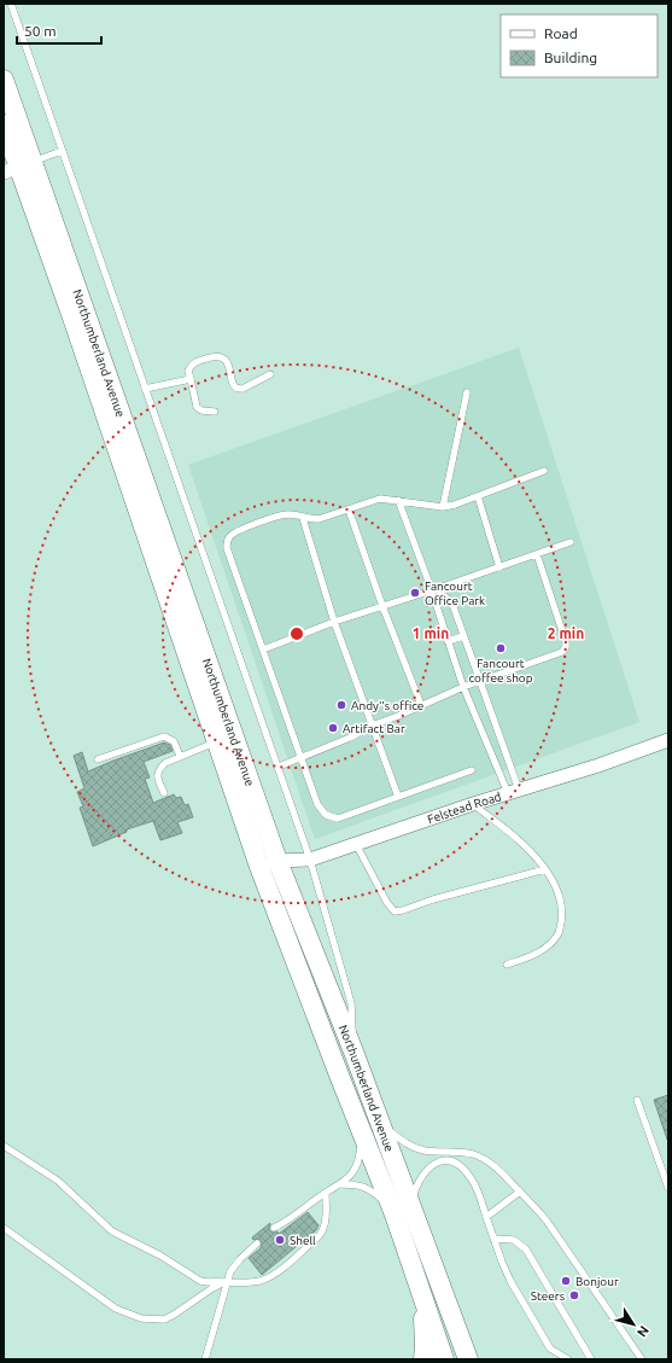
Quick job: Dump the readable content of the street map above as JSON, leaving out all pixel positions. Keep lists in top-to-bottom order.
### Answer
{
  "streets": {
    "main road": ["Northumberland Avenue"],
    "street": ["Felstead Road"]
  },
  "crossings": [
    ["Northumberland Avenue", "Felstead Road"]
  ],
  "places": [
    "Fancourt Office Park",
    "Fancourt coffee shop",
    "Andy''s office",
    "Artifact Bar",
    "Shell",
    "Bonjour",
    "Steers"
  ],
  "legend": ["Road", "Building"],
  "scale_bar": "50 m",
  "north": "bottom right",
  "rings": ["1 min", "2 min"]
}
